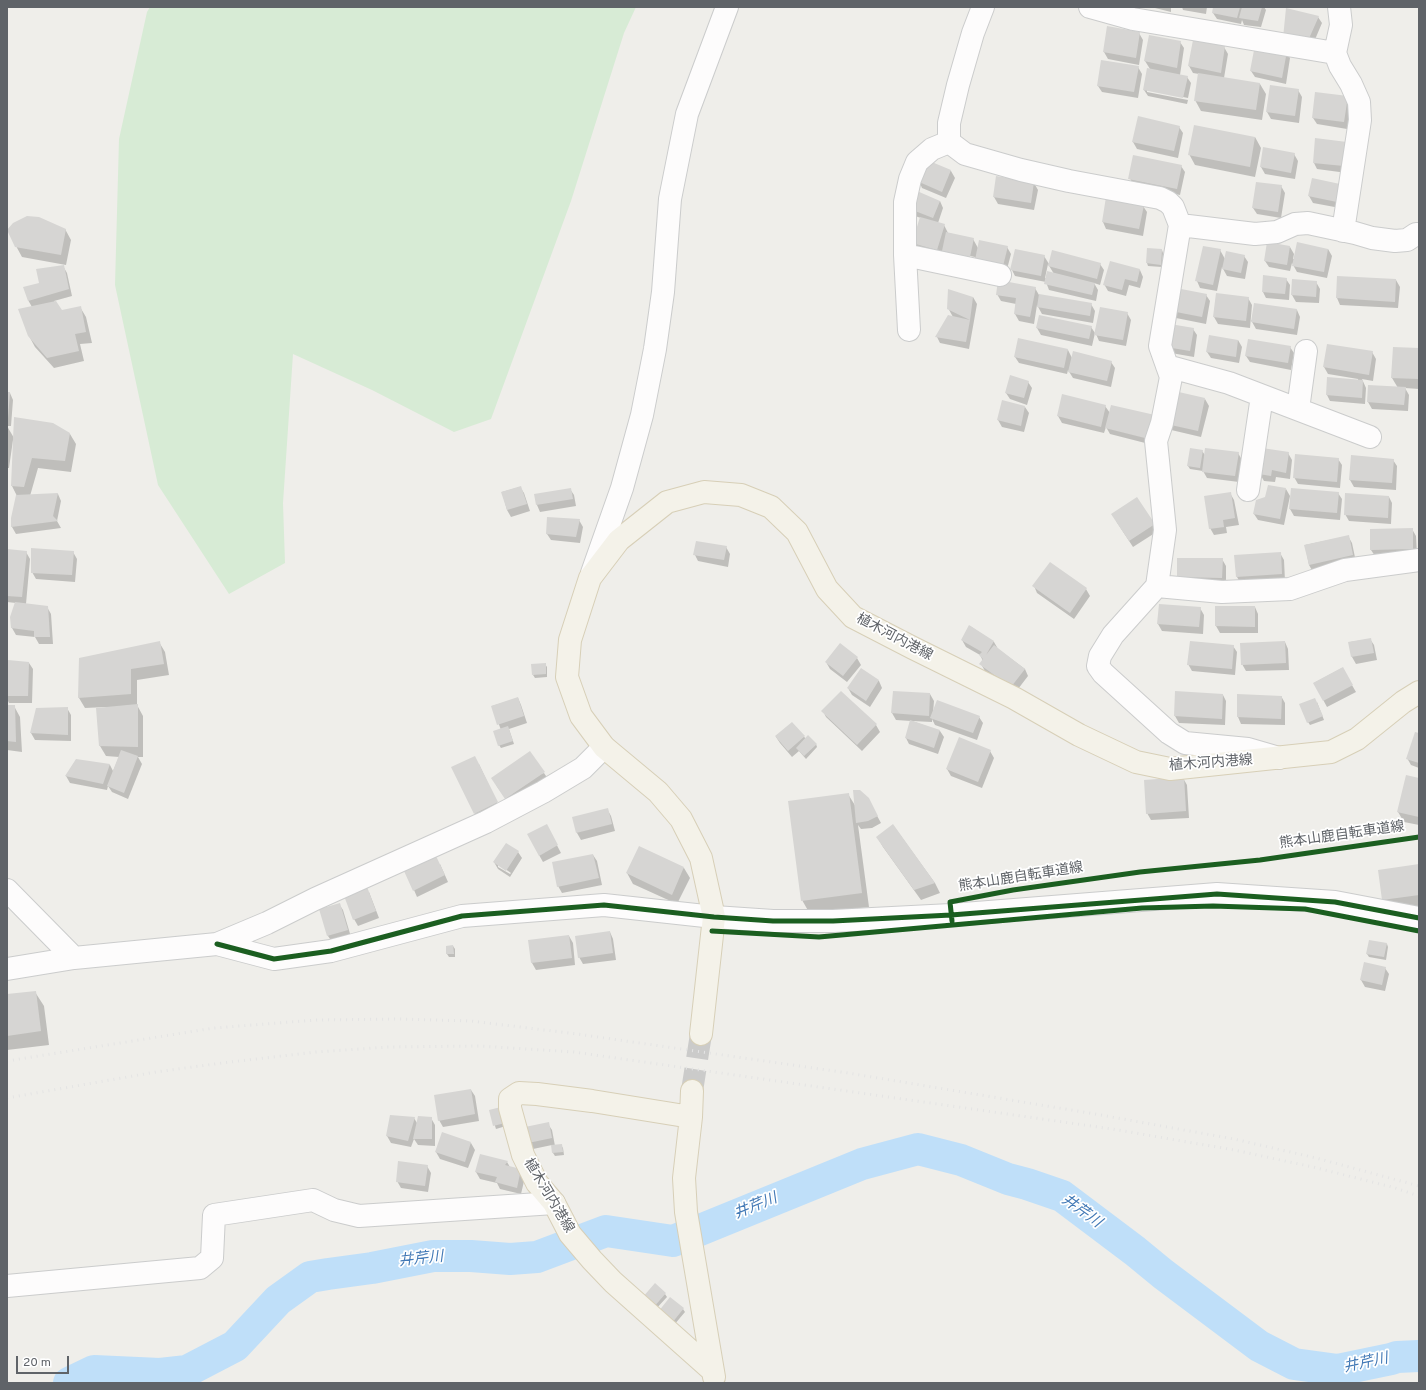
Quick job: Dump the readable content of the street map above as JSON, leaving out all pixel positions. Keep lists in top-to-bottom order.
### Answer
{
  "streets": {
    "main road": ["植木河内港線"],
    "cycle path": ["熊本山鹿自転車道線"]
  },
  "water": ["井芹川"],
  "scale_bar": "20 m"
}
